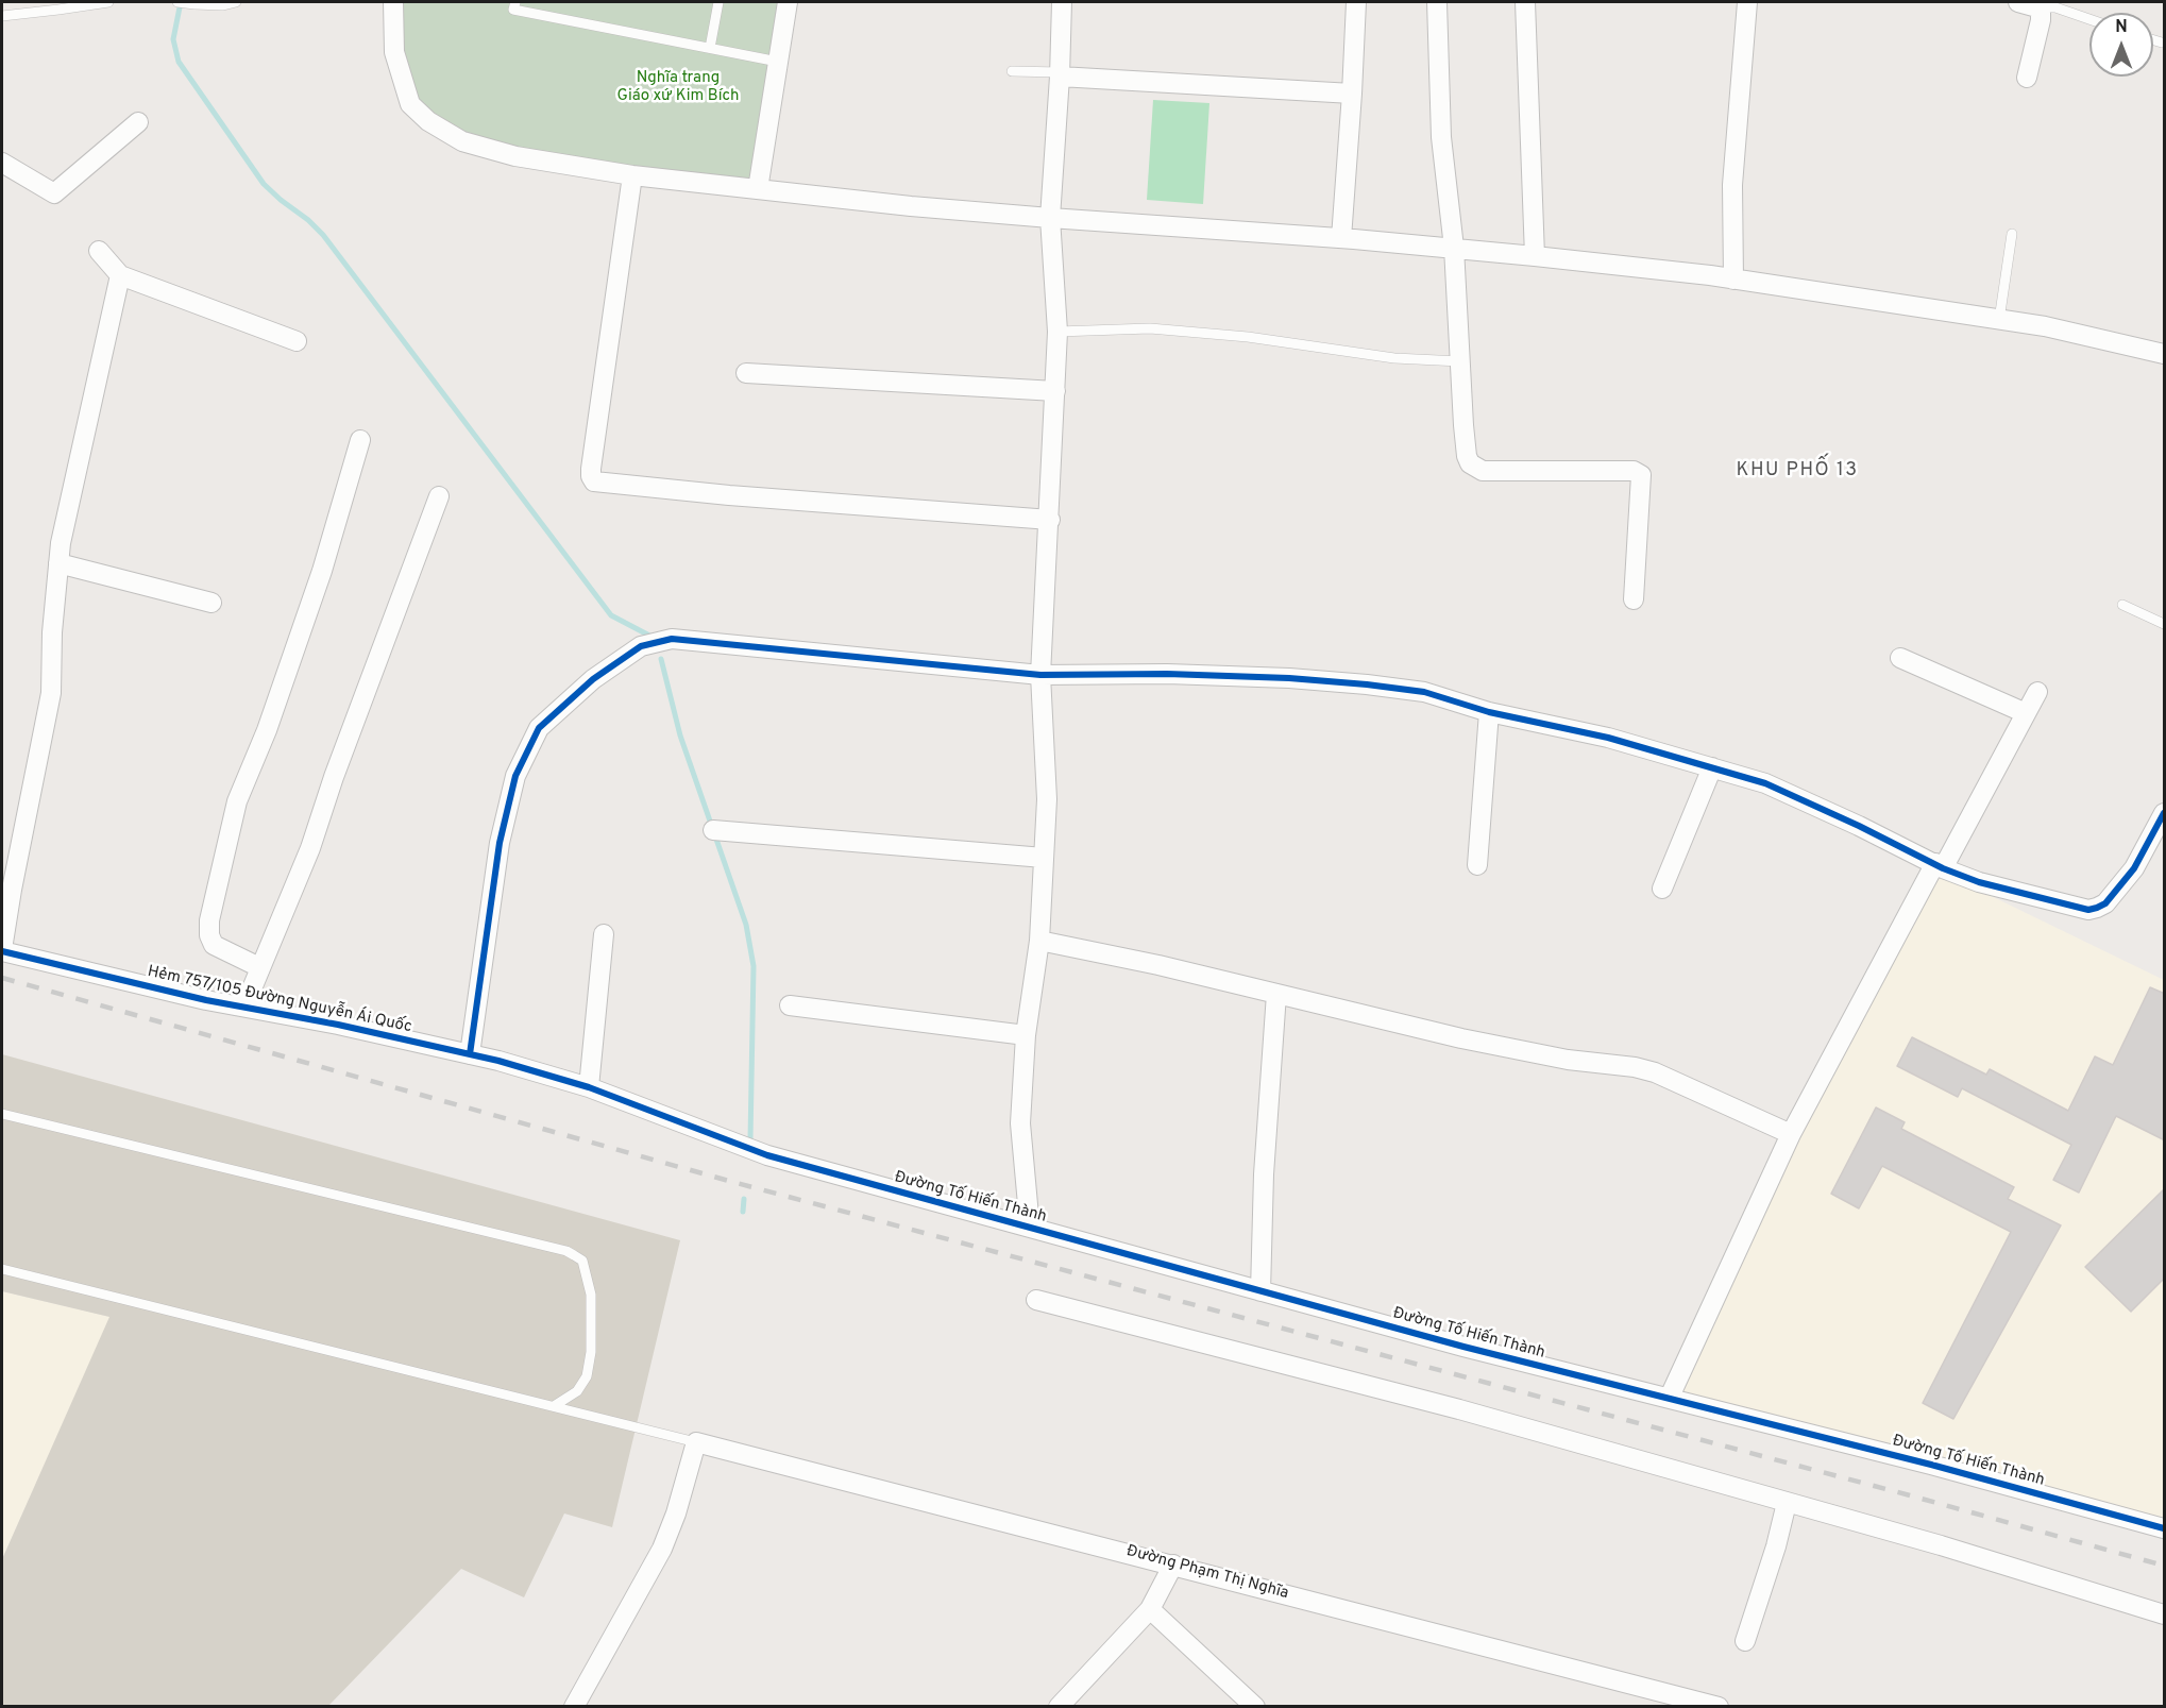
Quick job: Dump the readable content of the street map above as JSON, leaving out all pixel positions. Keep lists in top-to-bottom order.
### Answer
{
  "streets": {
    "street": ["Hẻm 757/105 Đường Nguyễn Ái Quốc", "Đường Tố Hiến Thành", "Đường Phạm Thị Nghĩa"]
  },
  "crossings": [
    ["Hẻm 757/105 Đường Nguyễn Ái Quốc", "Đường Tố Hiến Thành"]
  ],
  "districts": ["KHU PHỐ 13"],
  "parks": ["Nghĩa trang Giáo xứ Kim Bích"],
  "north": "top"
}
